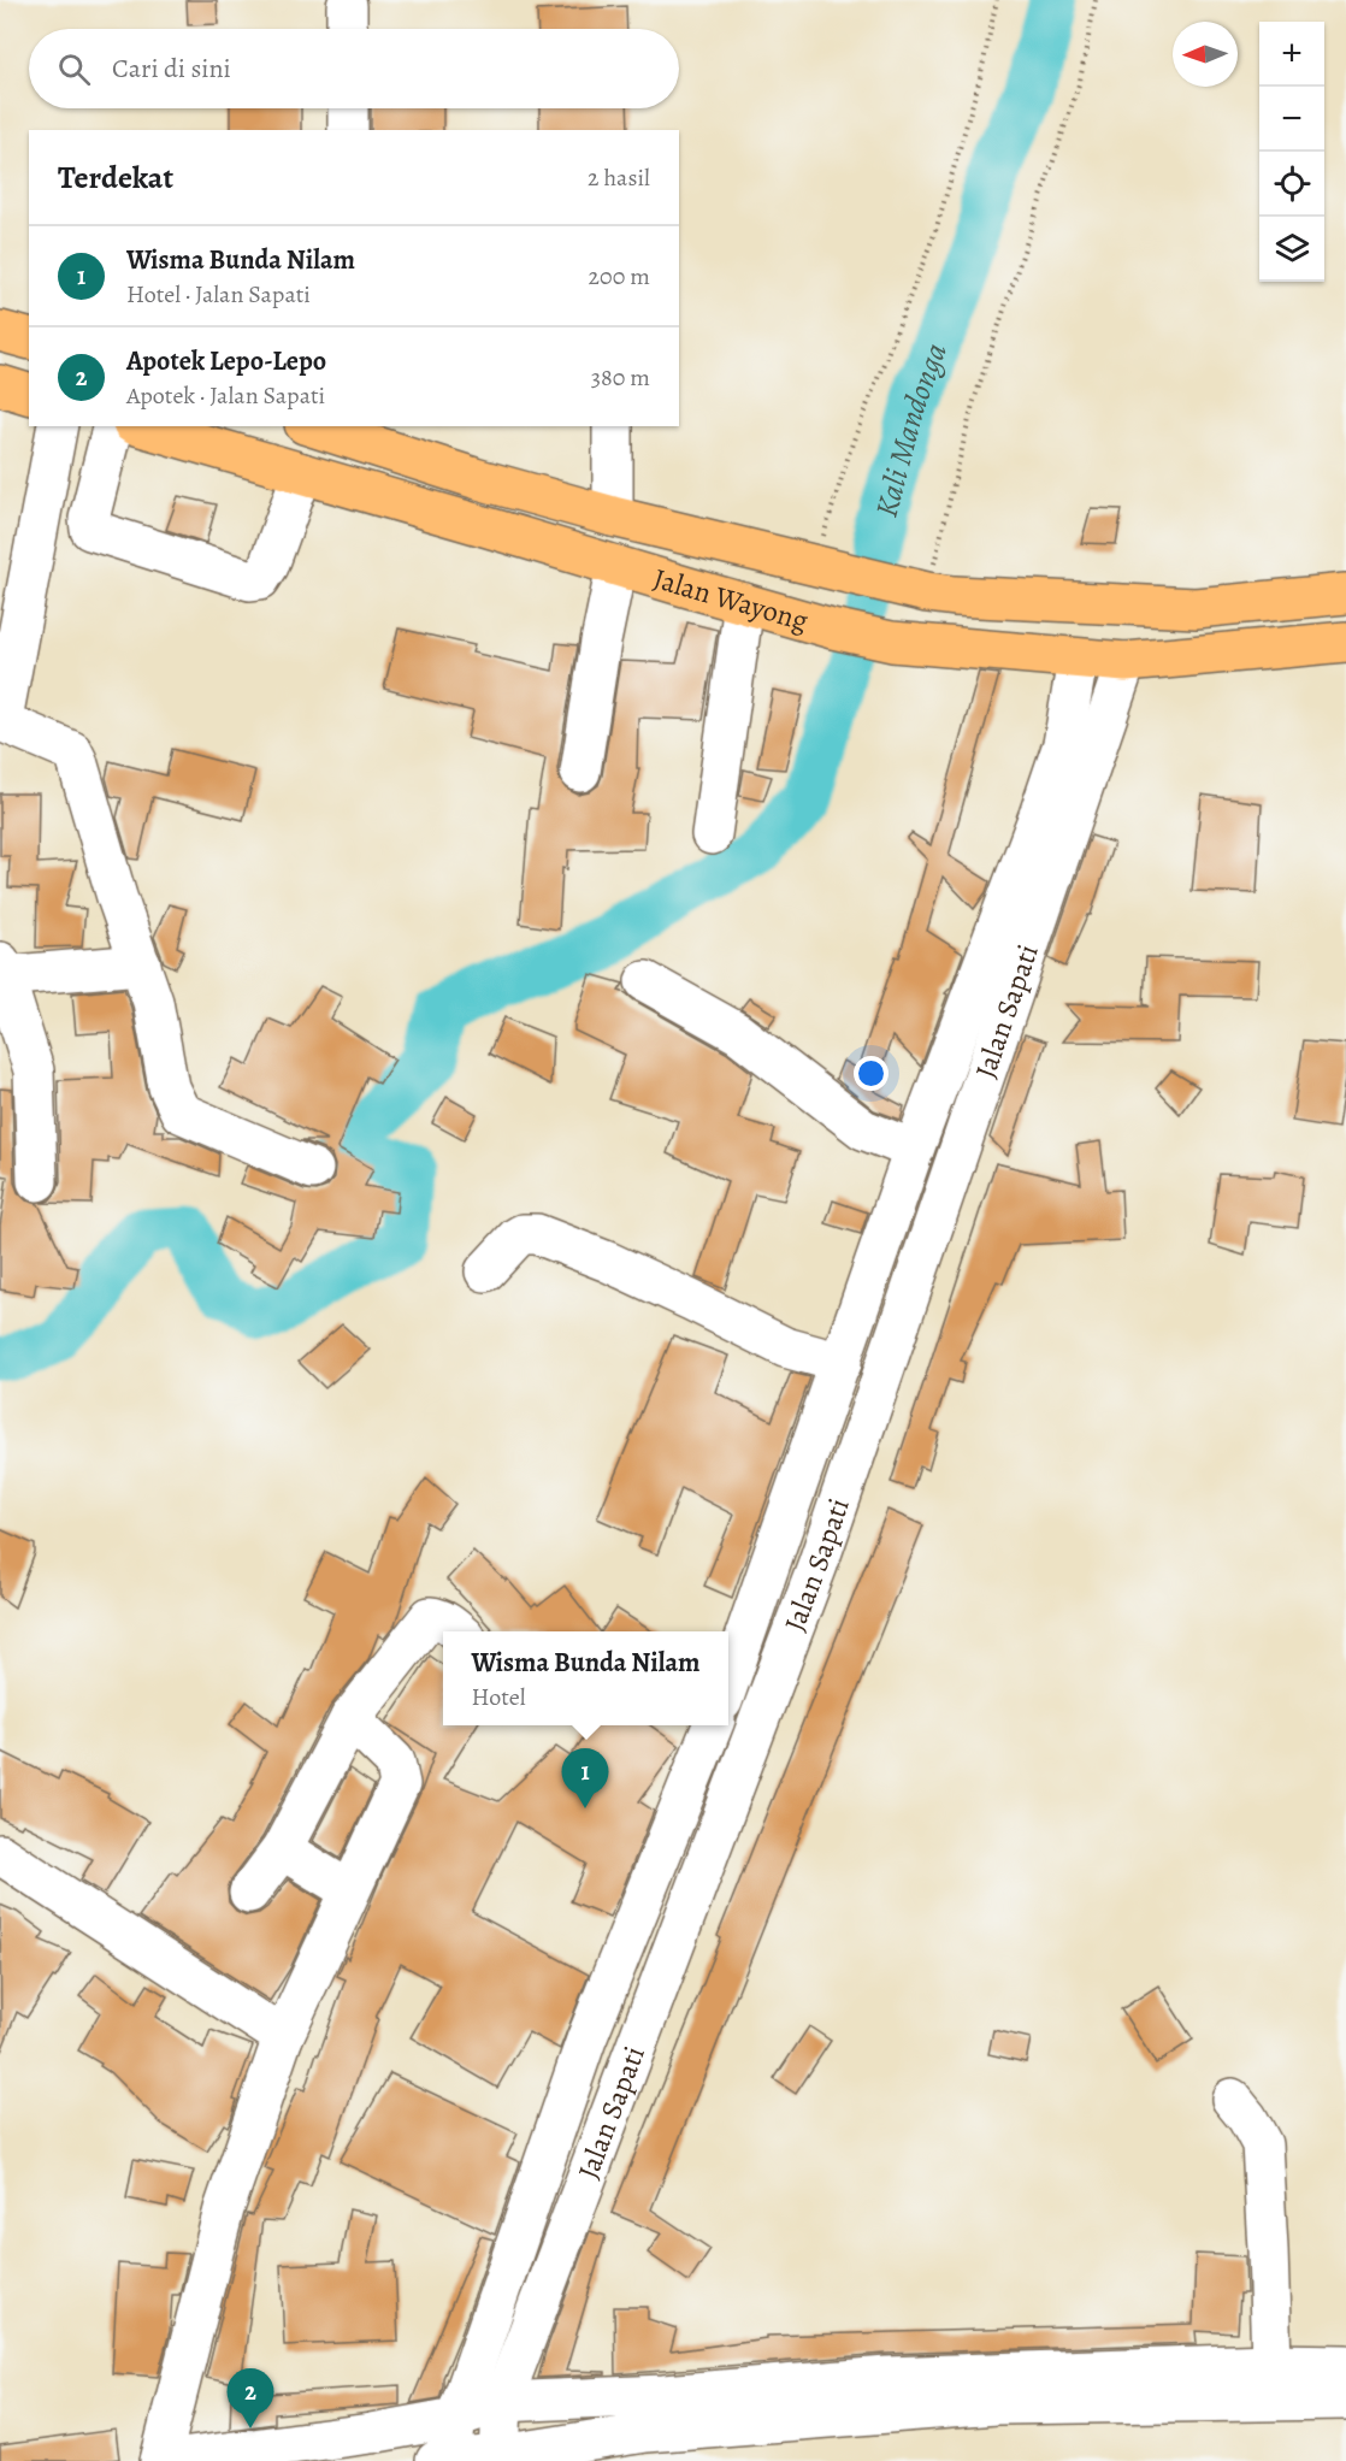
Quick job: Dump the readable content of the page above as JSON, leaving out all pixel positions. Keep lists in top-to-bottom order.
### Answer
{
  "streets": {
    "main road": ["Jalan Wayong"],
    "street": ["Jalan Sapati"]
  },
  "crossings": [
    ["Jalan Wayong", "Jalan Sapati"]
  ],
  "water": ["Kali Mandonga"],
  "north": "left",
  "page": {
    "map_buttons": ["+", "−"],
    "search": "Cari di sini",
    "heading": ["Terdekat", "2 hasil"],
    "list": [
      {
        "mark": "1",
        "name": "Wisma Bunda Nilam",
        "note": "Hotel · Jalan Sapati",
        "value": "200 m"
      },
      {
        "mark": "2",
        "name": "Apotek Lepo-Lepo",
        "note": "Apotek · Jalan Sapati",
        "value": "380 m"
      }
    ],
    "popup": ["Wisma Bunda Nilam", "Hotel"],
    "pins": ["1", "2"]
  }
}
